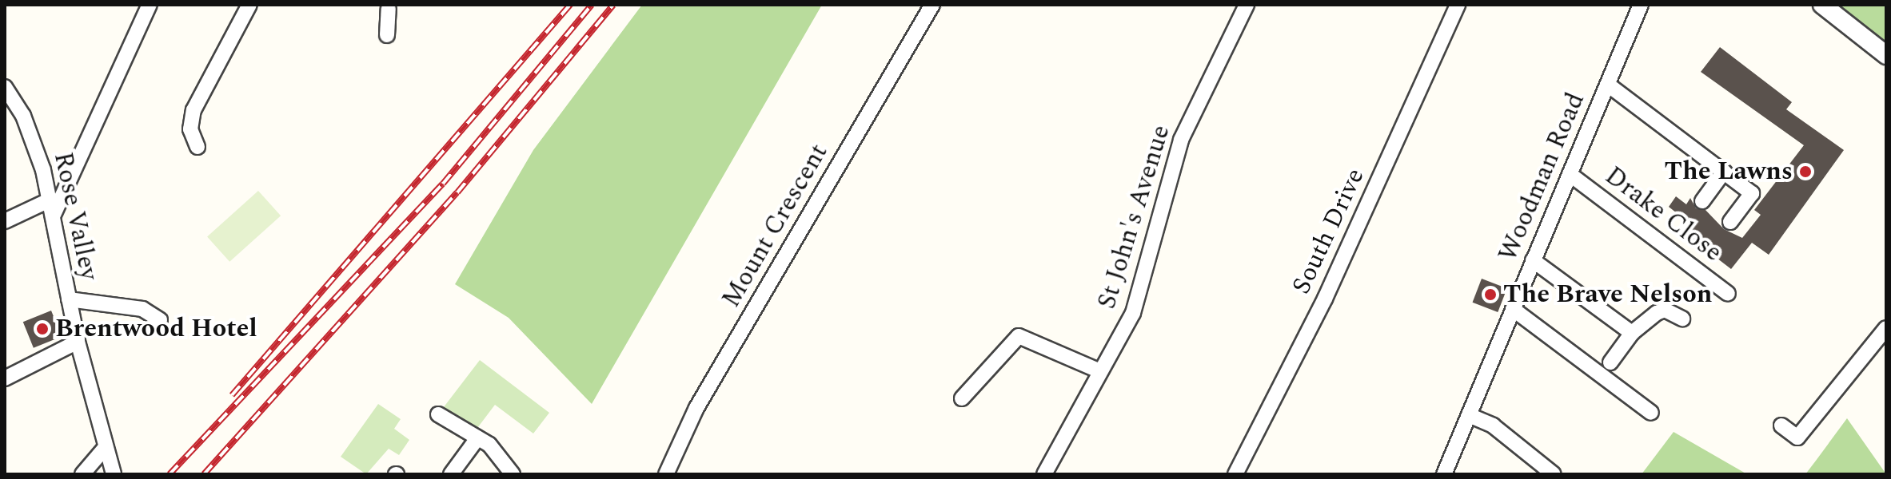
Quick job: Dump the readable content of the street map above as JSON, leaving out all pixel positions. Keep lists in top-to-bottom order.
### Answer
{
  "streets": {
    "street": [
      "Woodman Road",
      "Drake Close",
      "Rose Valley",
      "St John's Avenue",
      "Mount Crescent",
      "South Drive"
    ]
  },
  "crossings": [
    ["Woodman Road", "Drake Close"]
  ],
  "places": ["The Lawns", "The Brave Nelson", "Brentwood Hotel"]
}
